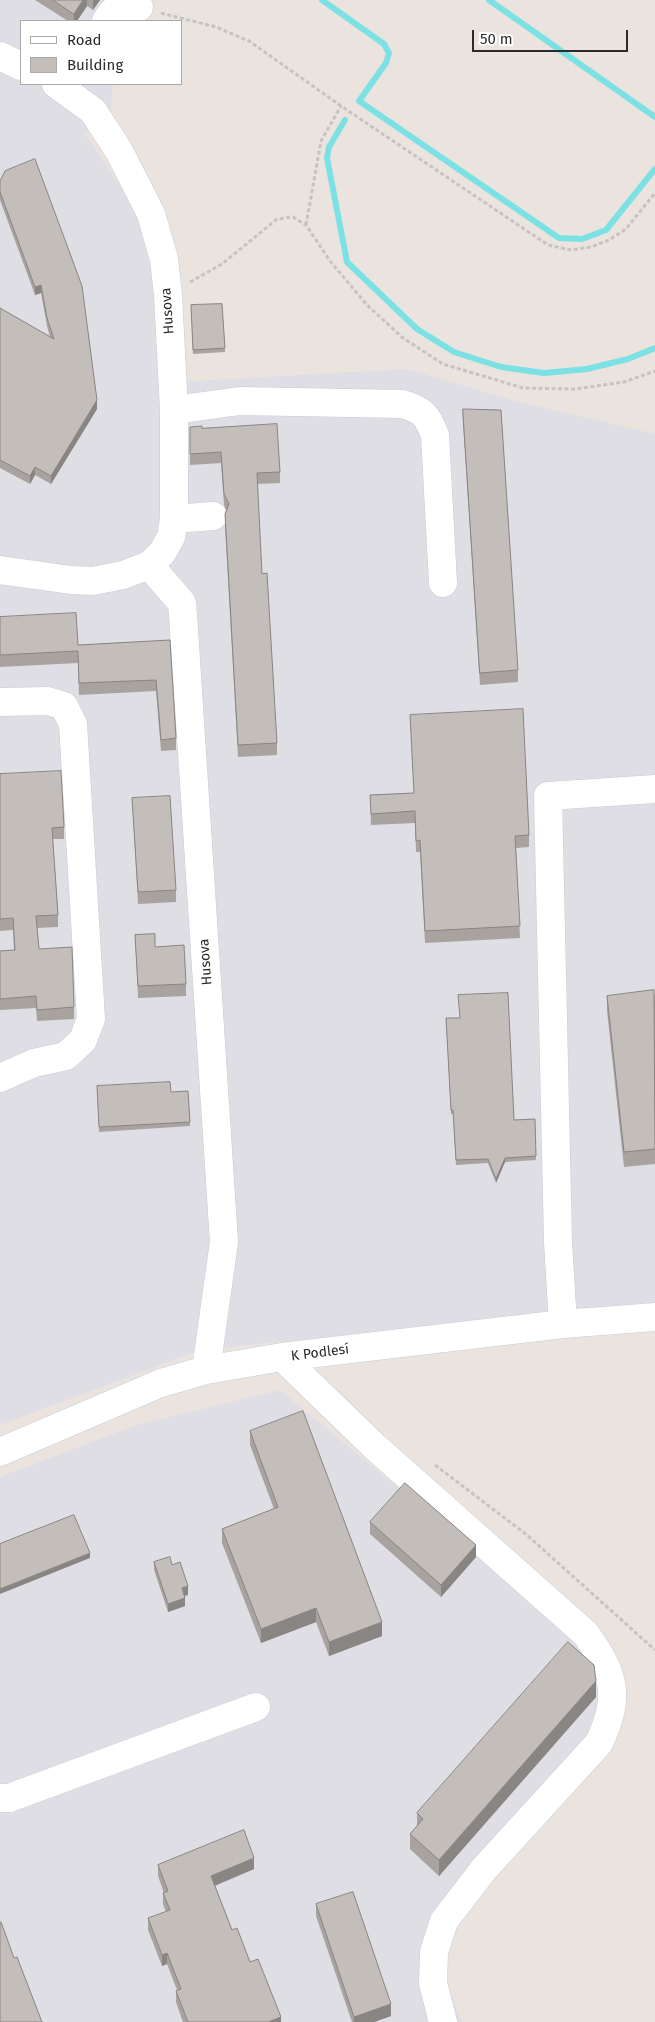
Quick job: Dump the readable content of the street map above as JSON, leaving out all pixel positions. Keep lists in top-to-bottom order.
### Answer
{
  "streets": {
    "street": ["Husova", "K Podlesí"]
  },
  "crossings": [
    ["Husova", "K Podlesí"]
  ],
  "legend": ["Road", "Building"],
  "scale_bar": "50 m"
}
